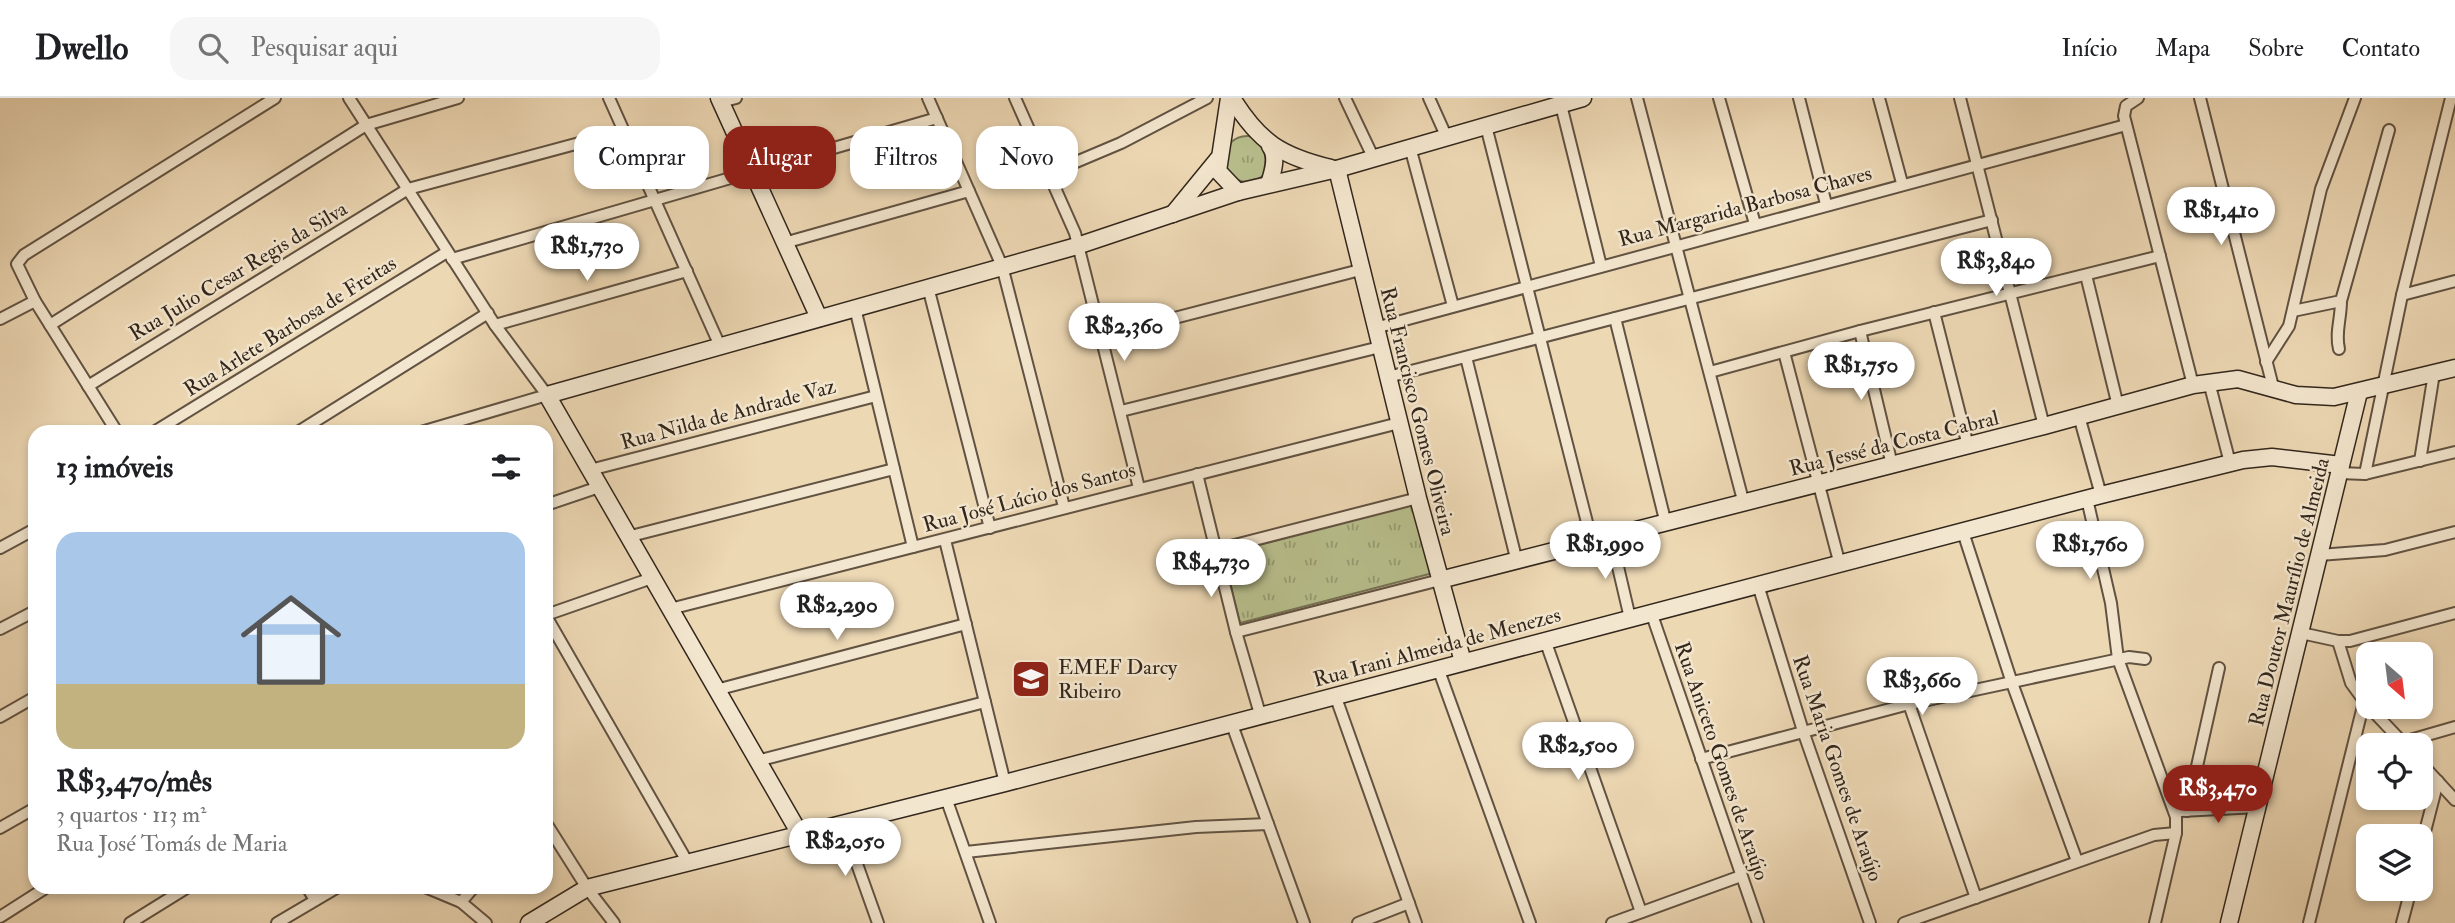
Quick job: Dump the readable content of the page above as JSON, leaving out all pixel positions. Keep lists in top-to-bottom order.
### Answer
{
  "streets": {
    "street": [
      "Rua Margarida Barbosa Chaves",
      "Rua Julio Cesar Regis da Silva",
      "Rua Arlete Barbosa de Freitas",
      "Rua Francisco Gomes Oliveira",
      "Rua Nilda de Andrade Vaz",
      "Rua Jessé da Costa Cabral",
      "Rua José Lúcio dos Santos",
      "Rua Doutor Maurílio de Almeida",
      "Rua Irani Almeida de Menezes",
      "Rua Aniceto Gomes de Araújo",
      "Rua Maria Gomes de Araújo"
    ]
  },
  "crossings": [
    ["Rua Margarida Barbosa Chaves", "Rua Francisco Gomes Oliveira"],
    ["Rua Francisco Gomes Oliveira", "Rua Jessé da Costa Cabral"],
    ["Rua Francisco Gomes Oliveira", "Rua José Lúcio dos Santos"],
    ["Rua Francisco Gomes Oliveira", "Rua Irani Almeida de Menezes"],
    ["Rua Jessé da Costa Cabral", "Rua Doutor Maurílio de Almeida"],
    ["Rua Doutor Maurílio de Almeida", "Rua Irani Almeida de Menezes"],
    ["Rua Irani Almeida de Menezes", "Rua Aniceto Gomes de Araújo"],
    ["Rua Irani Almeida de Menezes", "Rua Maria Gomes de Araújo"]
  ],
  "places": {
    "school or university": ["EMEF Darcy Ribeiro"]
  },
  "north": "bottom right",
  "page": {
    "header": "Dwello",
    "search": "Pesquisar aqui",
    "nav": [
      "Início",
      "Mapa",
      "Sobre",
      "Contato"
    ],
    "chip": [
      "Comprar",
      "Alugar",
      "Filtros",
      "Novo"
    ],
    "price": [
      "R$1,410",
      "R$1,730",
      "R$3,840",
      "R$2,360",
      "R$1,750",
      "R$1,990",
      "R$1,760",
      "R$4,730",
      "R$2,290",
      "R$3,660",
      "R$2,500",
      "R$3,470",
      "R$2,050"
    ],
    "heading": "13 imóveis",
    "list": [
      {
        "name": "R$3,470/mês",
        "note": "3 quartos · 113 m² · Rua José Tomás de Maria"
      }
    ]
  }
}
